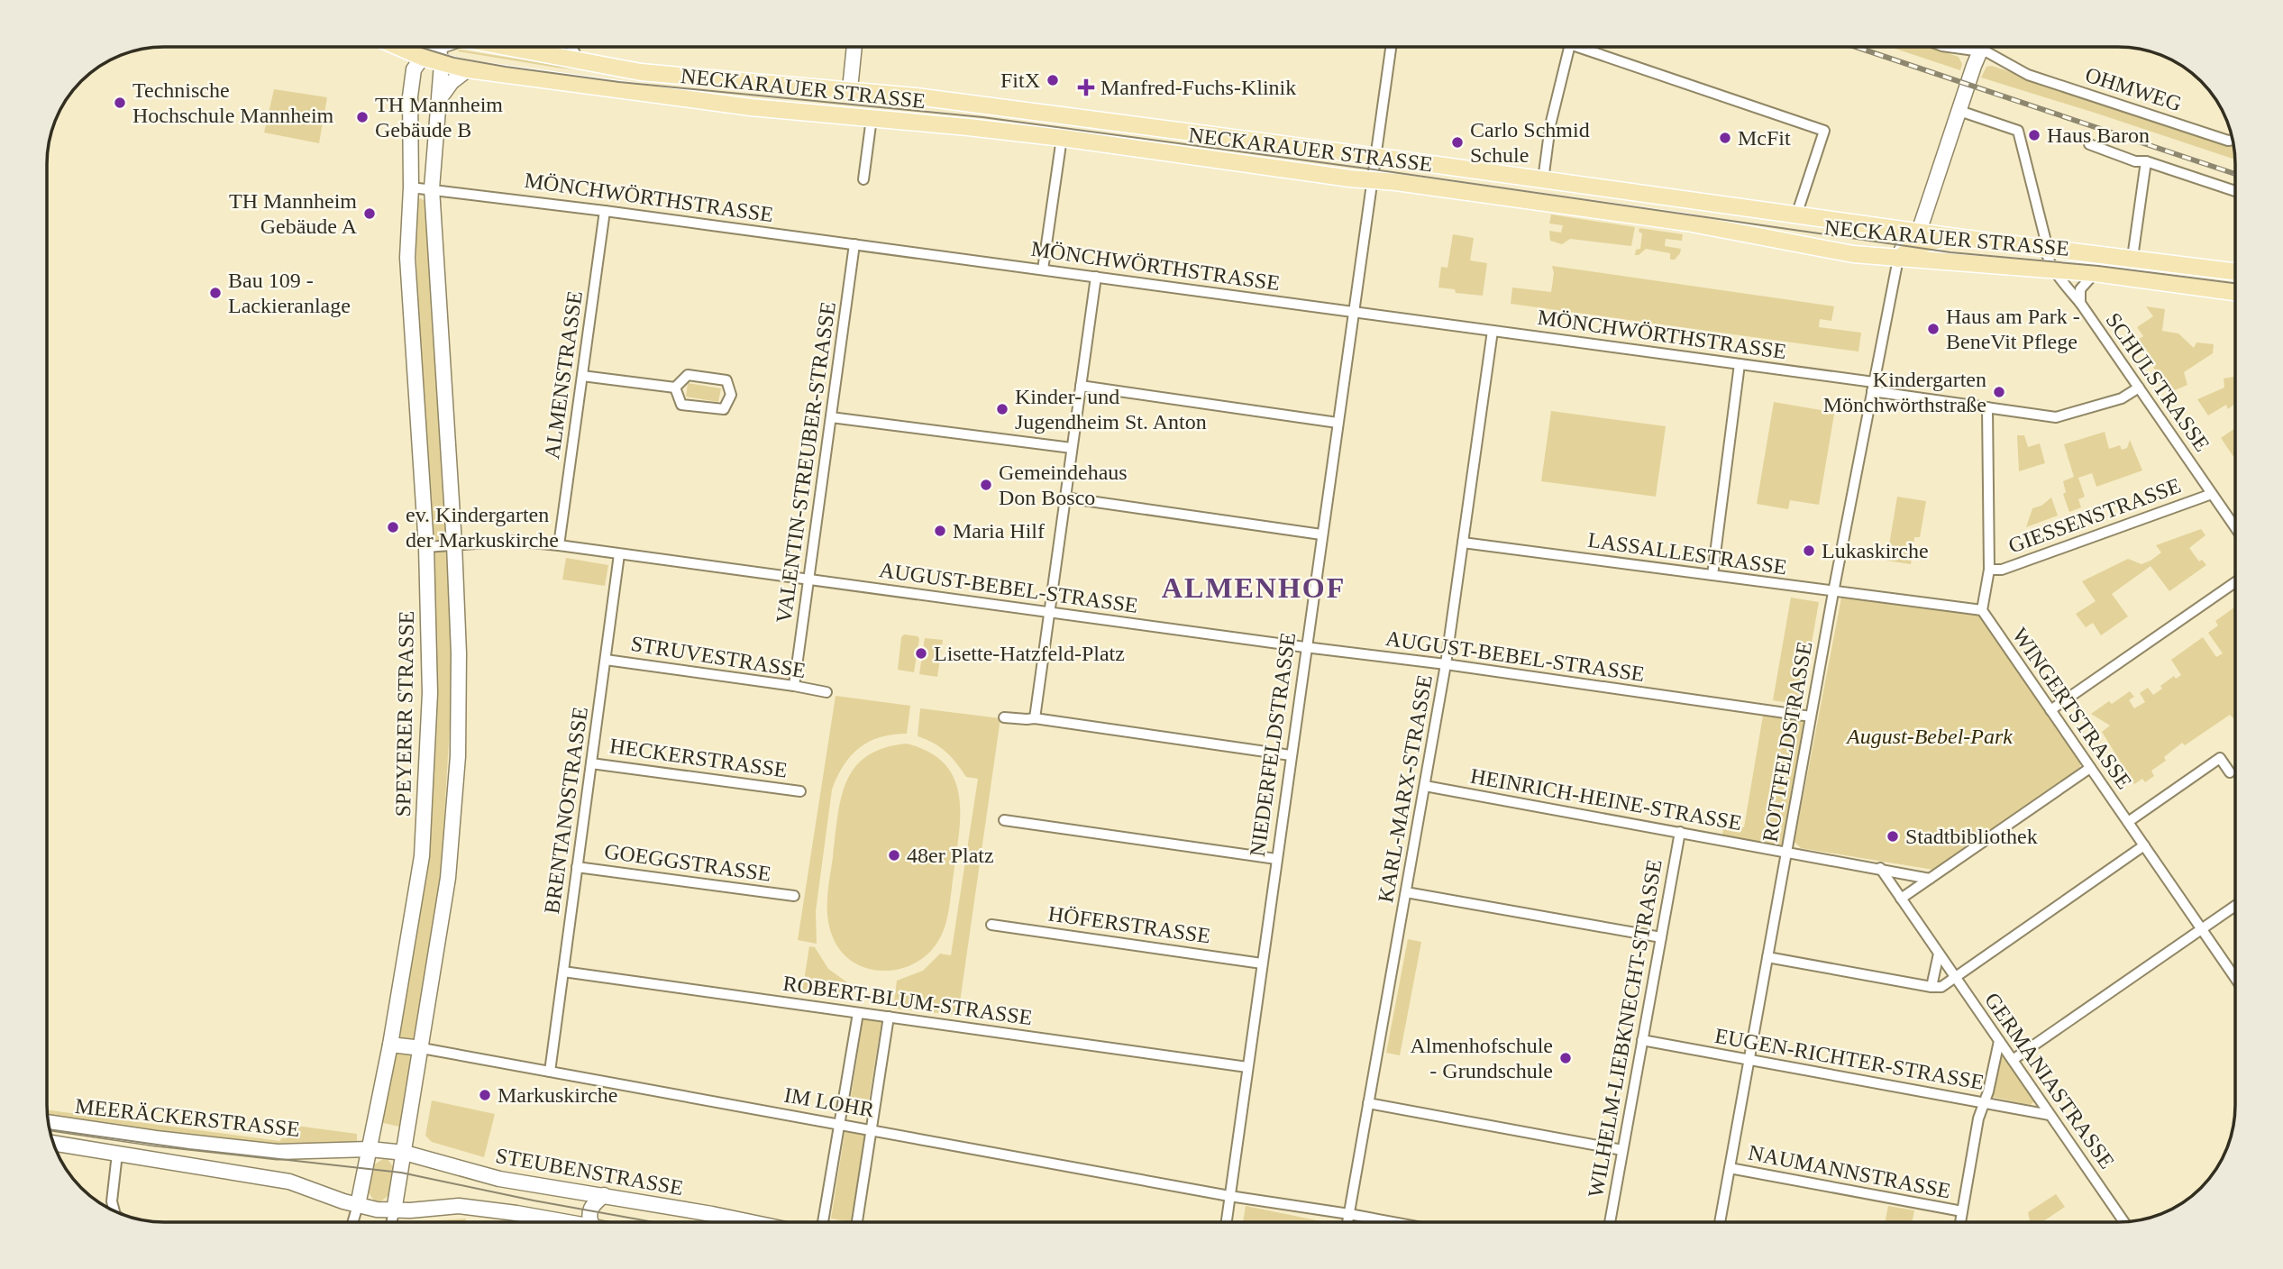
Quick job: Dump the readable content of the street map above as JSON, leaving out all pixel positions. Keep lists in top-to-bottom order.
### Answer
{
  "streets": {
    "main road": ["NECKARAUER STRASSE"],
    "street": [
      "OHMWEG",
      "MÖNCHWÖRTHSTRASSE",
      "ALMENSTRASSE",
      "SCHULSTRASSE",
      "VALENTIN-STREUBER-STRASSE",
      "GIESSENSTRASSE",
      "LASSALLESTRASSE",
      "AUGUST-BEBEL-STRASSE",
      "STRUVESTRASSE",
      "WINGERTSTRASSE",
      "SPEYERER STRASSE",
      "ROTTFELDSTRASSE",
      "NIEDERFELDSTRASSE",
      "HECKERSTRASSE",
      "KARL-MARX-STRASSE",
      "HEINRICH-HEINE-STRASSE",
      "BRENTANOSTRASSE",
      "GOEGGSTRASSE",
      "HÖFERSTRASSE",
      "ROBERT-BLUM-STRASSE",
      "WILHELM-LIEBKNECHT-STRASSE",
      "EUGEN-RICHTER-STRASSE",
      "GERMANIASTRASSE",
      "IM LOHR",
      "MEERÄCKERSTRASSE",
      "STEUBENSTRASSE",
      "NAUMANNSTRASSE"
    ]
  },
  "crossings": [
    ["NECKARAUER STRASSE", "SCHULSTRASSE"],
    ["NECKARAUER STRASSE", "SPEYERER STRASSE"],
    ["NECKARAUER STRASSE", "ROTTFELDSTRASSE"],
    ["NECKARAUER STRASSE", "NIEDERFELDSTRASSE"],
    ["MÖNCHWÖRTHSTRASSE", "ALMENSTRASSE"],
    ["MÖNCHWÖRTHSTRASSE", "SCHULSTRASSE"],
    ["MÖNCHWÖRTHSTRASSE", "VALENTIN-STREUBER-STRASSE"],
    ["MÖNCHWÖRTHSTRASSE", "ROTTFELDSTRASSE"],
    ["MÖNCHWÖRTHSTRASSE", "NIEDERFELDSTRASSE"],
    ["MÖNCHWÖRTHSTRASSE", "KARL-MARX-STRASSE"],
    ["ALMENSTRASSE", "AUGUST-BEBEL-STRASSE"],
    ["SCHULSTRASSE", "GIESSENSTRASSE"],
    ["VALENTIN-STREUBER-STRASSE", "AUGUST-BEBEL-STRASSE"],
    ["VALENTIN-STREUBER-STRASSE", "STRUVESTRASSE"],
    ["LASSALLESTRASSE", "WINGERTSTRASSE"],
    ["LASSALLESTRASSE", "ROTTFELDSTRASSE"],
    ["LASSALLESTRASSE", "KARL-MARX-STRASSE"],
    ["AUGUST-BEBEL-STRASSE", "SPEYERER STRASSE"],
    ["AUGUST-BEBEL-STRASSE", "ROTTFELDSTRASSE"],
    ["AUGUST-BEBEL-STRASSE", "NIEDERFELDSTRASSE"],
    ["AUGUST-BEBEL-STRASSE", "KARL-MARX-STRASSE"],
    ["AUGUST-BEBEL-STRASSE", "BRENTANOSTRASSE"],
    ["STRUVESTRASSE", "BRENTANOSTRASSE"],
    ["SPEYERER STRASSE", "MEERÄCKERSTRASSE"],
    ["SPEYERER STRASSE", "STEUBENSTRASSE"],
    ["ROTTFELDSTRASSE", "HEINRICH-HEINE-STRASSE"],
    ["ROTTFELDSTRASSE", "EUGEN-RICHTER-STRASSE"],
    ["ROTTFELDSTRASSE", "NAUMANNSTRASSE"],
    ["NIEDERFELDSTRASSE", "HÖFERSTRASSE"],
    ["NIEDERFELDSTRASSE", "ROBERT-BLUM-STRASSE"],
    ["NIEDERFELDSTRASSE", "IM LOHR"],
    ["HECKERSTRASSE", "BRENTANOSTRASSE"],
    ["KARL-MARX-STRASSE", "HEINRICH-HEINE-STRASSE"],
    ["KARL-MARX-STRASSE", "IM LOHR"],
    ["HEINRICH-HEINE-STRASSE", "WILHELM-LIEBKNECHT-STRASSE"],
    ["HEINRICH-HEINE-STRASSE", "GERMANIASTRASSE"],
    ["BRENTANOSTRASSE", "GOEGGSTRASSE"],
    ["BRENTANOSTRASSE", "ROBERT-BLUM-STRASSE"],
    ["BRENTANOSTRASSE", "IM LOHR"],
    ["WILHELM-LIEBKNECHT-STRASSE", "EUGEN-RICHTER-STRASSE"],
    ["EUGEN-RICHTER-STRASSE", "GERMANIASTRASSE"],
    ["MEERÄCKERSTRASSE", "STEUBENSTRASSE"]
  ],
  "districts": ["ALMENHOF"],
  "parks": ["August-Bebel-Park"],
  "places": {
    "other": [
      "FitX",
      "Technische Hochschule Mannheim",
      "TH Mannheim Gebäude B",
      "Haus Baron",
      "McFit",
      "Carlo Schmid Schule",
      "TH Mannheim Gebäude A",
      "Bau 109 - Lackieranlage",
      "Haus am Park - BeneVit Pflege",
      "Kindergarten Mönchwörthstraße",
      "Kinder- und Jugendheim St. Anton",
      "Gemeindehaus Don Bosco",
      "ev. Kindergarten der Markuskirche",
      "Maria Hilf",
      "Lukaskirche",
      "Lisette-Hatzfeld-Platz",
      "Stadtbibliothek",
      "48er Platz",
      "Almenhofschule - Grundschule",
      "Markuskirche"
    ],
    "health": ["Manfred-Fuchs-Klinik"]
  }
}
